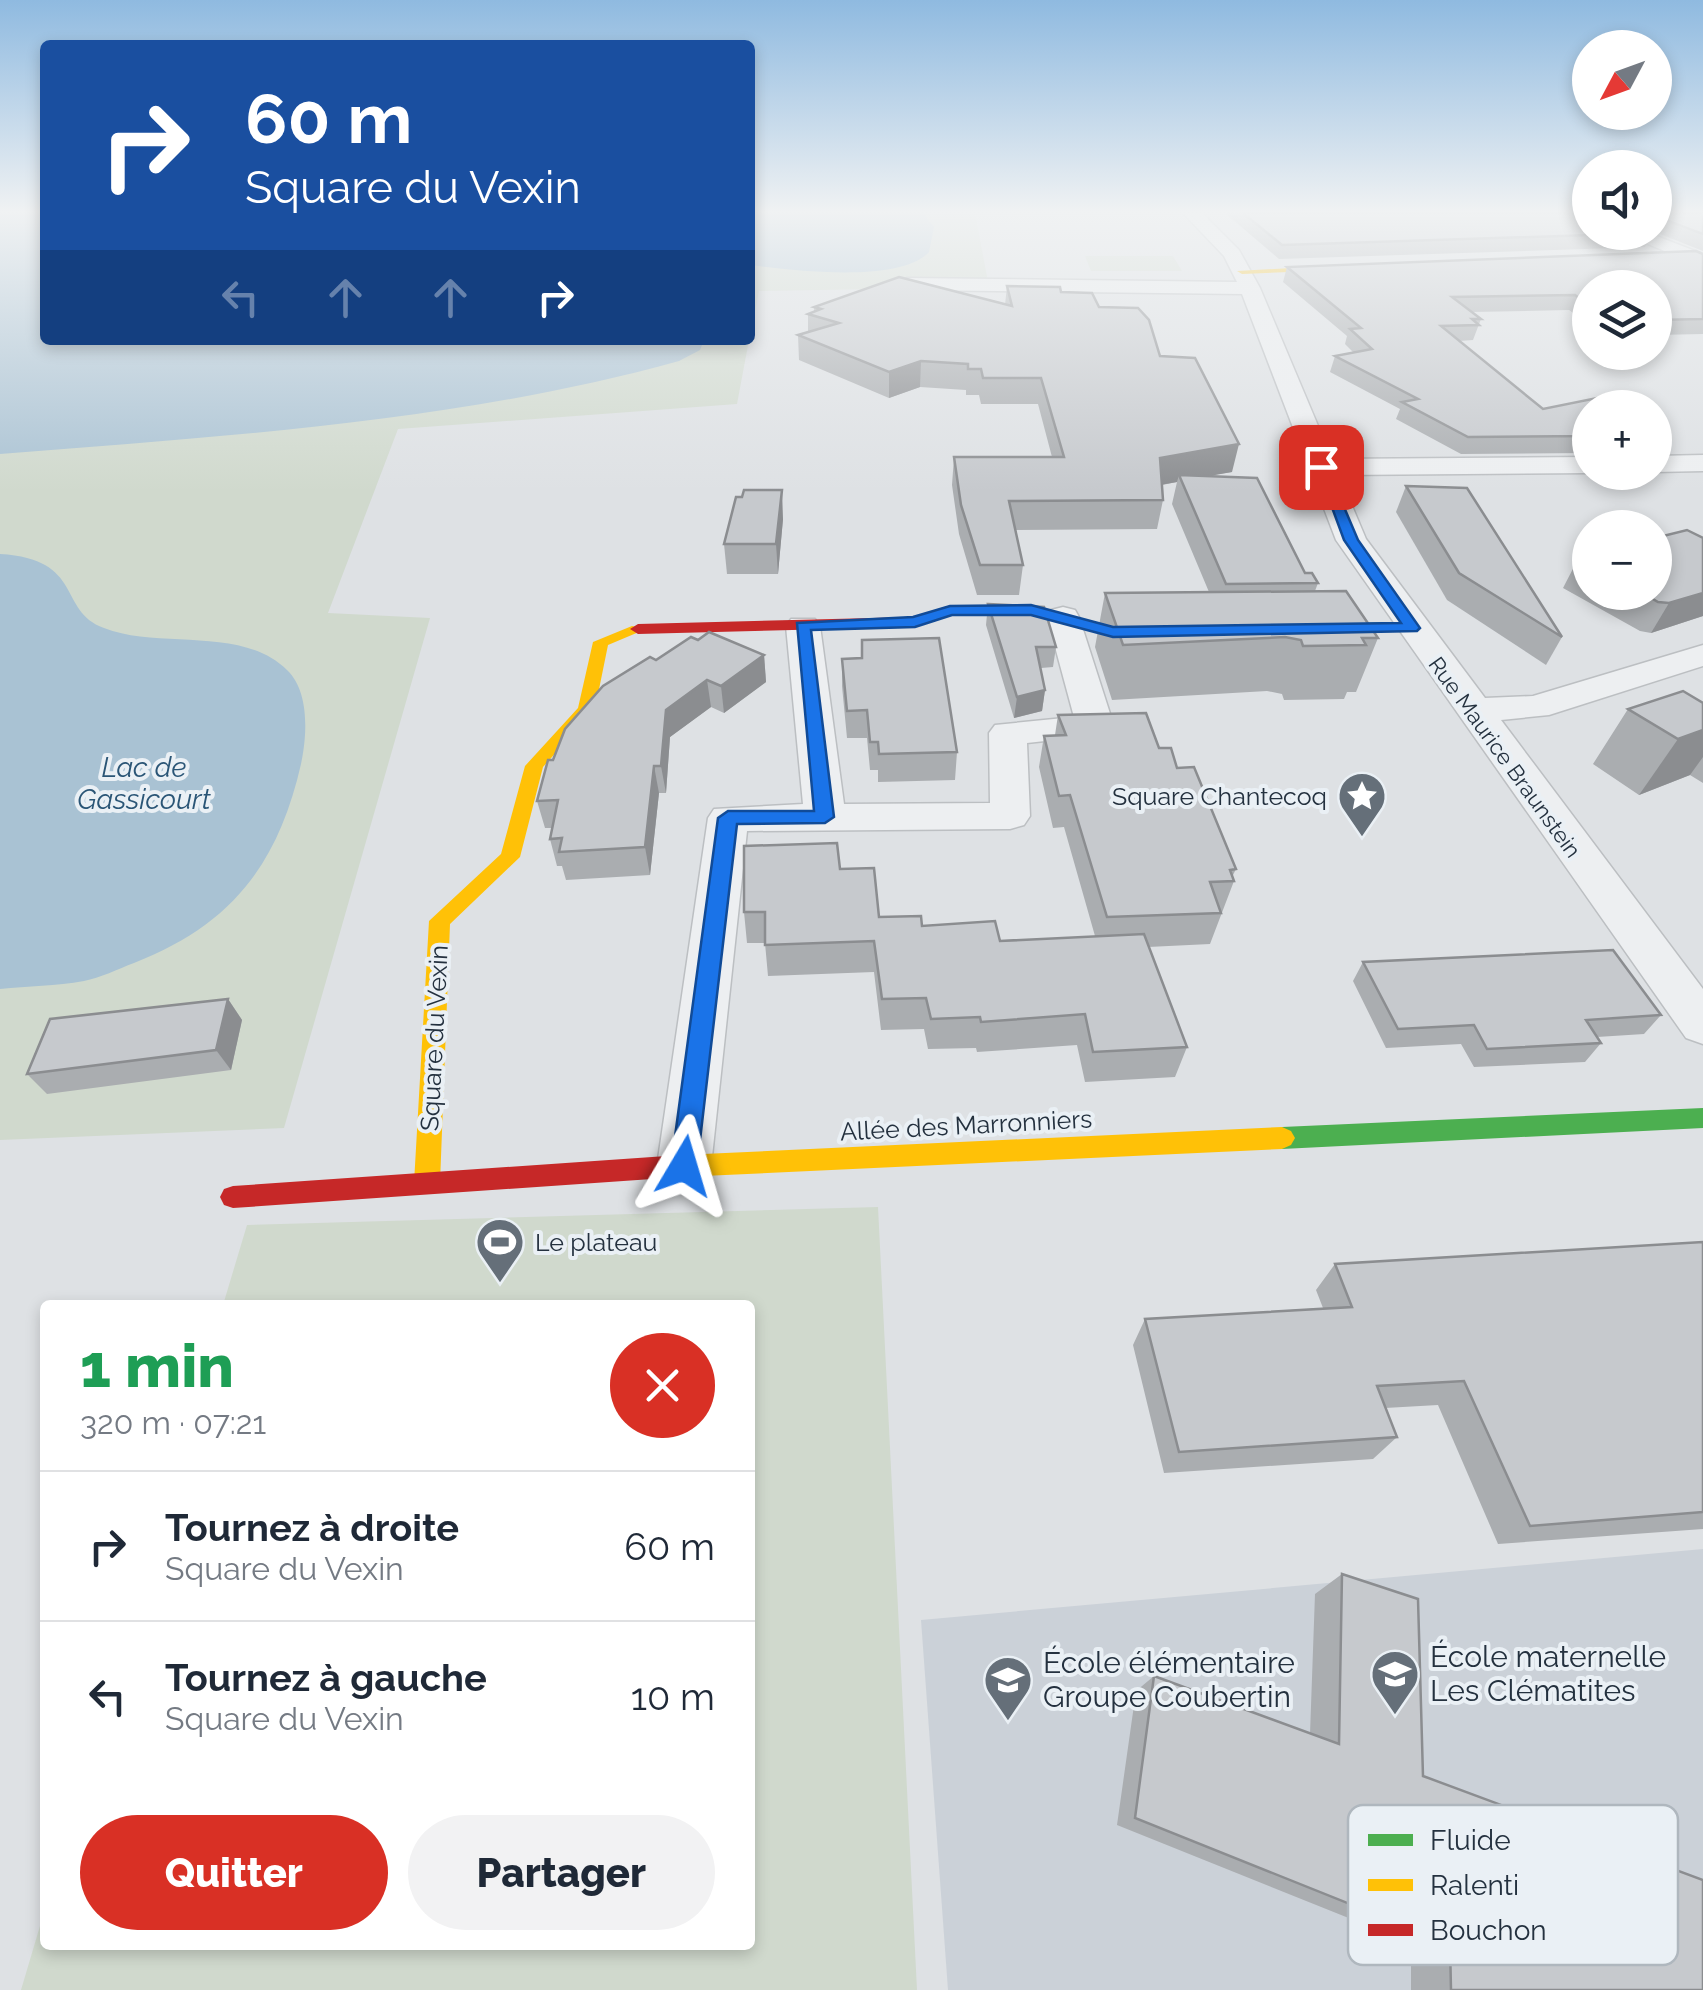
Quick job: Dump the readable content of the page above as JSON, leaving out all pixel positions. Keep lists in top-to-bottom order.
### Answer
{
  "streets": {
    "street": ["Rue Maurice Braunstein", "Square du Vexin", "Allée des Marronniers"]
  },
  "crossings": [
    ["Square du Vexin", "Allée des Marronniers"]
  ],
  "water": ["Lac de Gassicourt"],
  "places": {
    "place": ["Square Chantecoq"],
    "sports": ["Le plateau"],
    "school or university": ["École maternelle Les Clématites", "École élémentaire Groupe Coubertin"]
  },
  "legend": ["Fluide", "Ralenti", "Bouchon"],
  "north": "bottom left",
  "page": {
    "map_buttons": ["+", "−"],
    "turn": ["60 m", "Square du Vexin"],
    "heading": ["1 min", "320 m · 07:21"],
    "list": [
      {
        "name": "Tournez à droite",
        "note": "Square du Vexin",
        "value": "60 m"
      },
      {
        "name": "Tournez à gauche",
        "note": "Square du Vexin",
        "value": "10 m"
      }
    ],
    "buttons": ["Quitter", "Partager"]
  }
}
